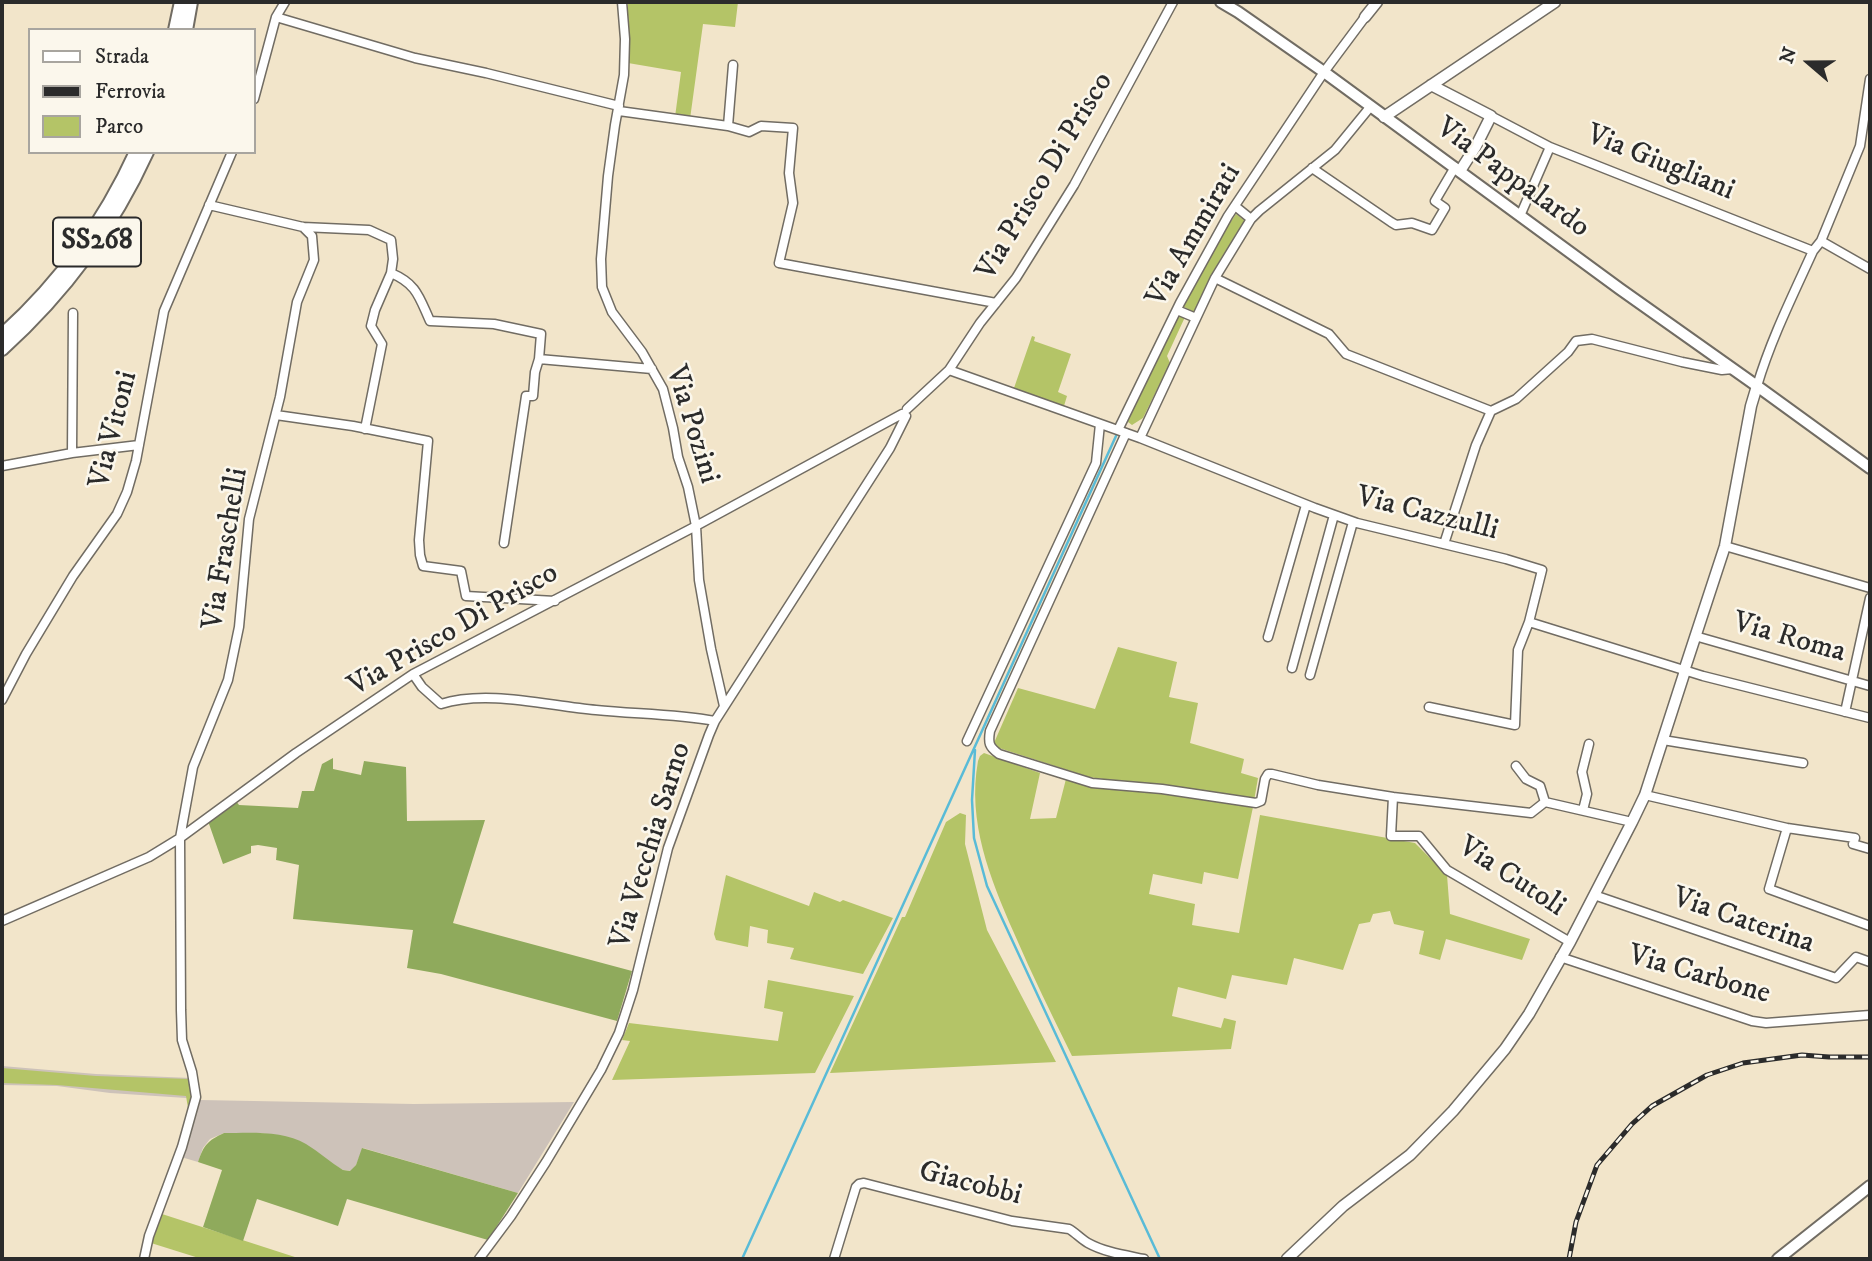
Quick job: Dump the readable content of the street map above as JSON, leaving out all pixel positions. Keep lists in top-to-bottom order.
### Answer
{
  "streets": {
    "highway": ["SS268"],
    "main road": ["Via Pappalardo"],
    "street": [
      "Via Giugliani",
      "Via Prisco Di Prisco",
      "Via Ammirati",
      "Via Pozini",
      "Via Vitoni",
      "Via Cazzulli",
      "Via Fraschelli",
      "Via Roma",
      "Via Vecchia Sarno",
      "Via Cutoli",
      "Via Caterina",
      "Via Carbone",
      "Giacobbi"
    ]
  },
  "crossings": [
    ["Via Prisco Di Prisco", "Via Pozini"],
    ["Via Prisco Di Prisco", "Via Cazzulli"],
    ["Via Prisco Di Prisco", "Via Fraschelli"],
    ["Via Prisco Di Prisco", "Via Vecchia Sarno"],
    ["Via Pappalardo", "Via Ammirati"],
    ["Via Ammirati", "Via Cazzulli"],
    ["Via Ammirati", "Via Cutoli"],
    ["Via Pozini", "Via Vecchia Sarno"]
  ],
  "legend": ["Strada", "Ferrovia", "Parco"],
  "north": "left"
}
